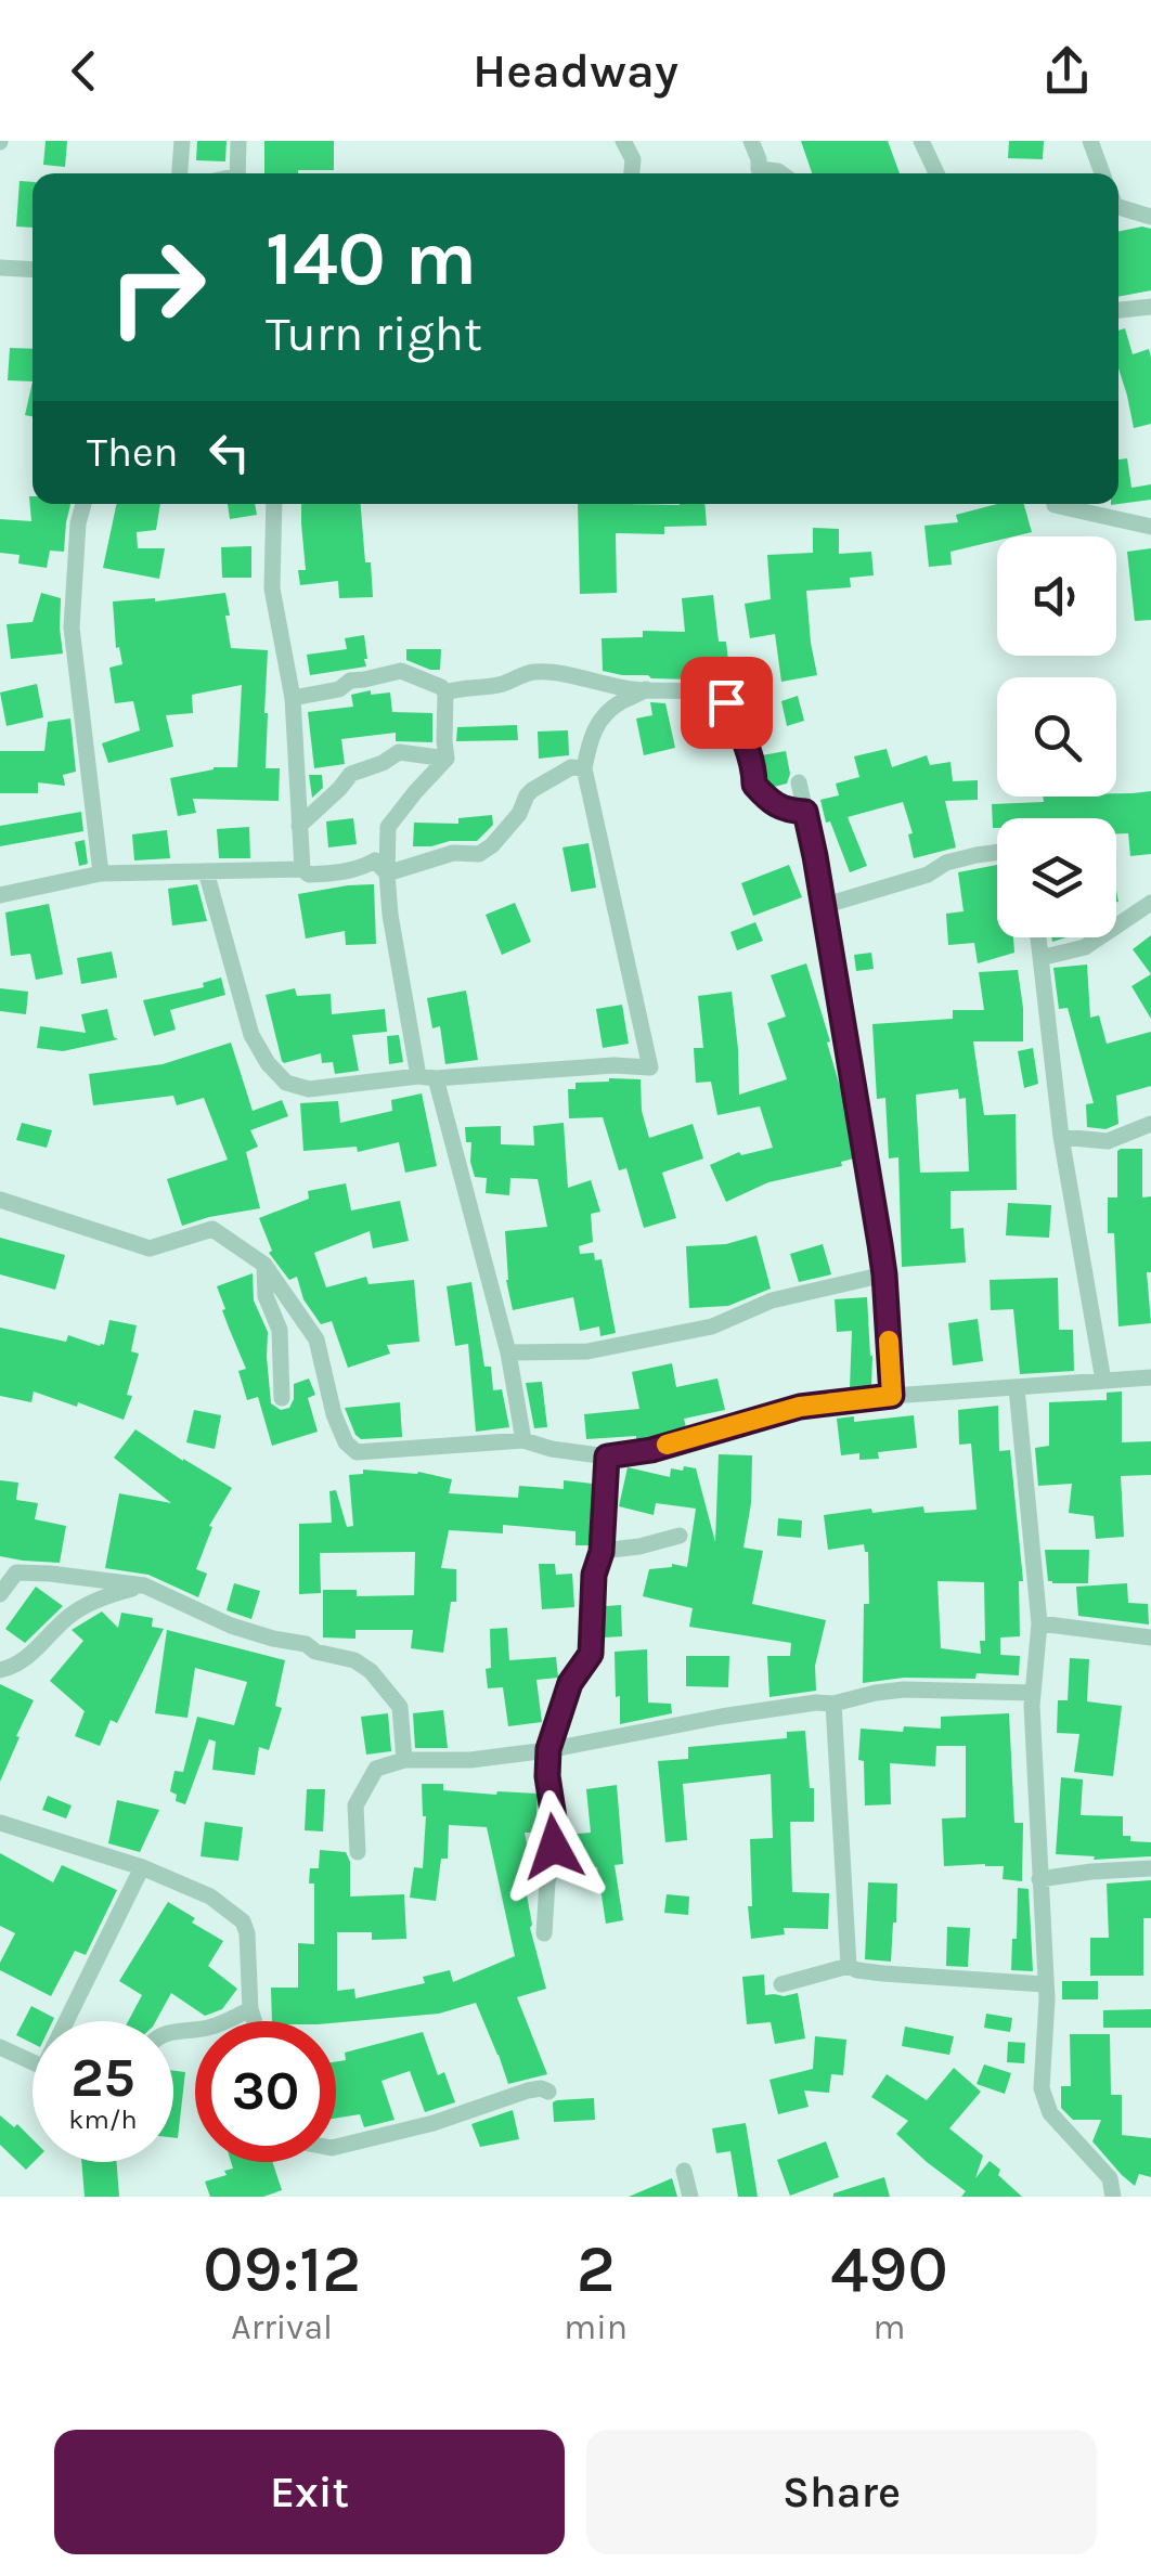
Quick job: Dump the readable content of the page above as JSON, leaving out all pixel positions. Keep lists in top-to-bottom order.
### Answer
{
  "page": {
    "header": "Headway",
    "turn": ["140 m", "Turn right"],
    "then": "Then",
    "speed": "25 km/h",
    "limit": "30",
    "eta": [
      "09:12",
      "Arrival",
      "2",
      "min",
      "490",
      "m"
    ],
    "buttons": ["Exit", "Share"]
  }
}
